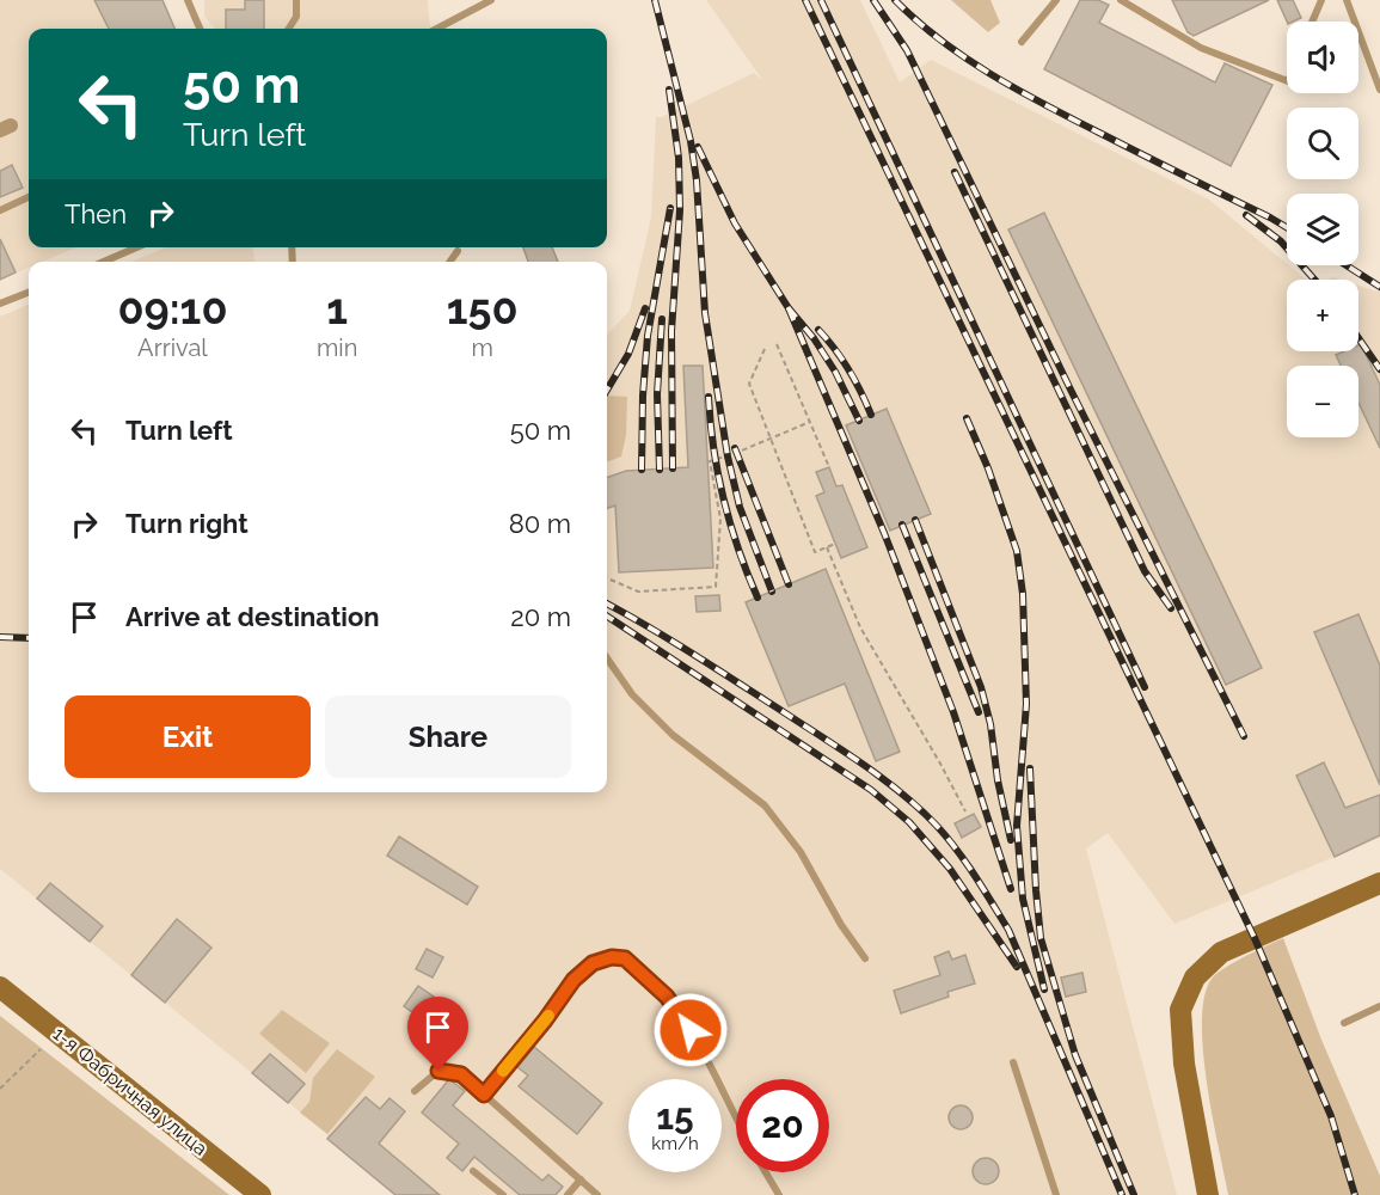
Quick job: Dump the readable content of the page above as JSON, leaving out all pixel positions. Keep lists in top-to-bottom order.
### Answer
{
  "streets": {
    "main road": ["1-я Фабричная улица"]
  },
  "page": {
    "map_buttons": ["+", "−"],
    "turn": ["50 m", "Turn left"],
    "then": "Then",
    "eta": [
      "09:10",
      "Arrival",
      "1",
      "min",
      "150",
      "m"
    ],
    "list": [
      {
        "name": "Turn left",
        "value": "50 m"
      },
      {
        "name": "Turn right",
        "value": "80 m"
      },
      {
        "name": "Arrive at destination",
        "value": "20 m"
      }
    ],
    "buttons": ["Exit", "Share"],
    "speed": "15 km/h",
    "limit": "20"
  }
}
